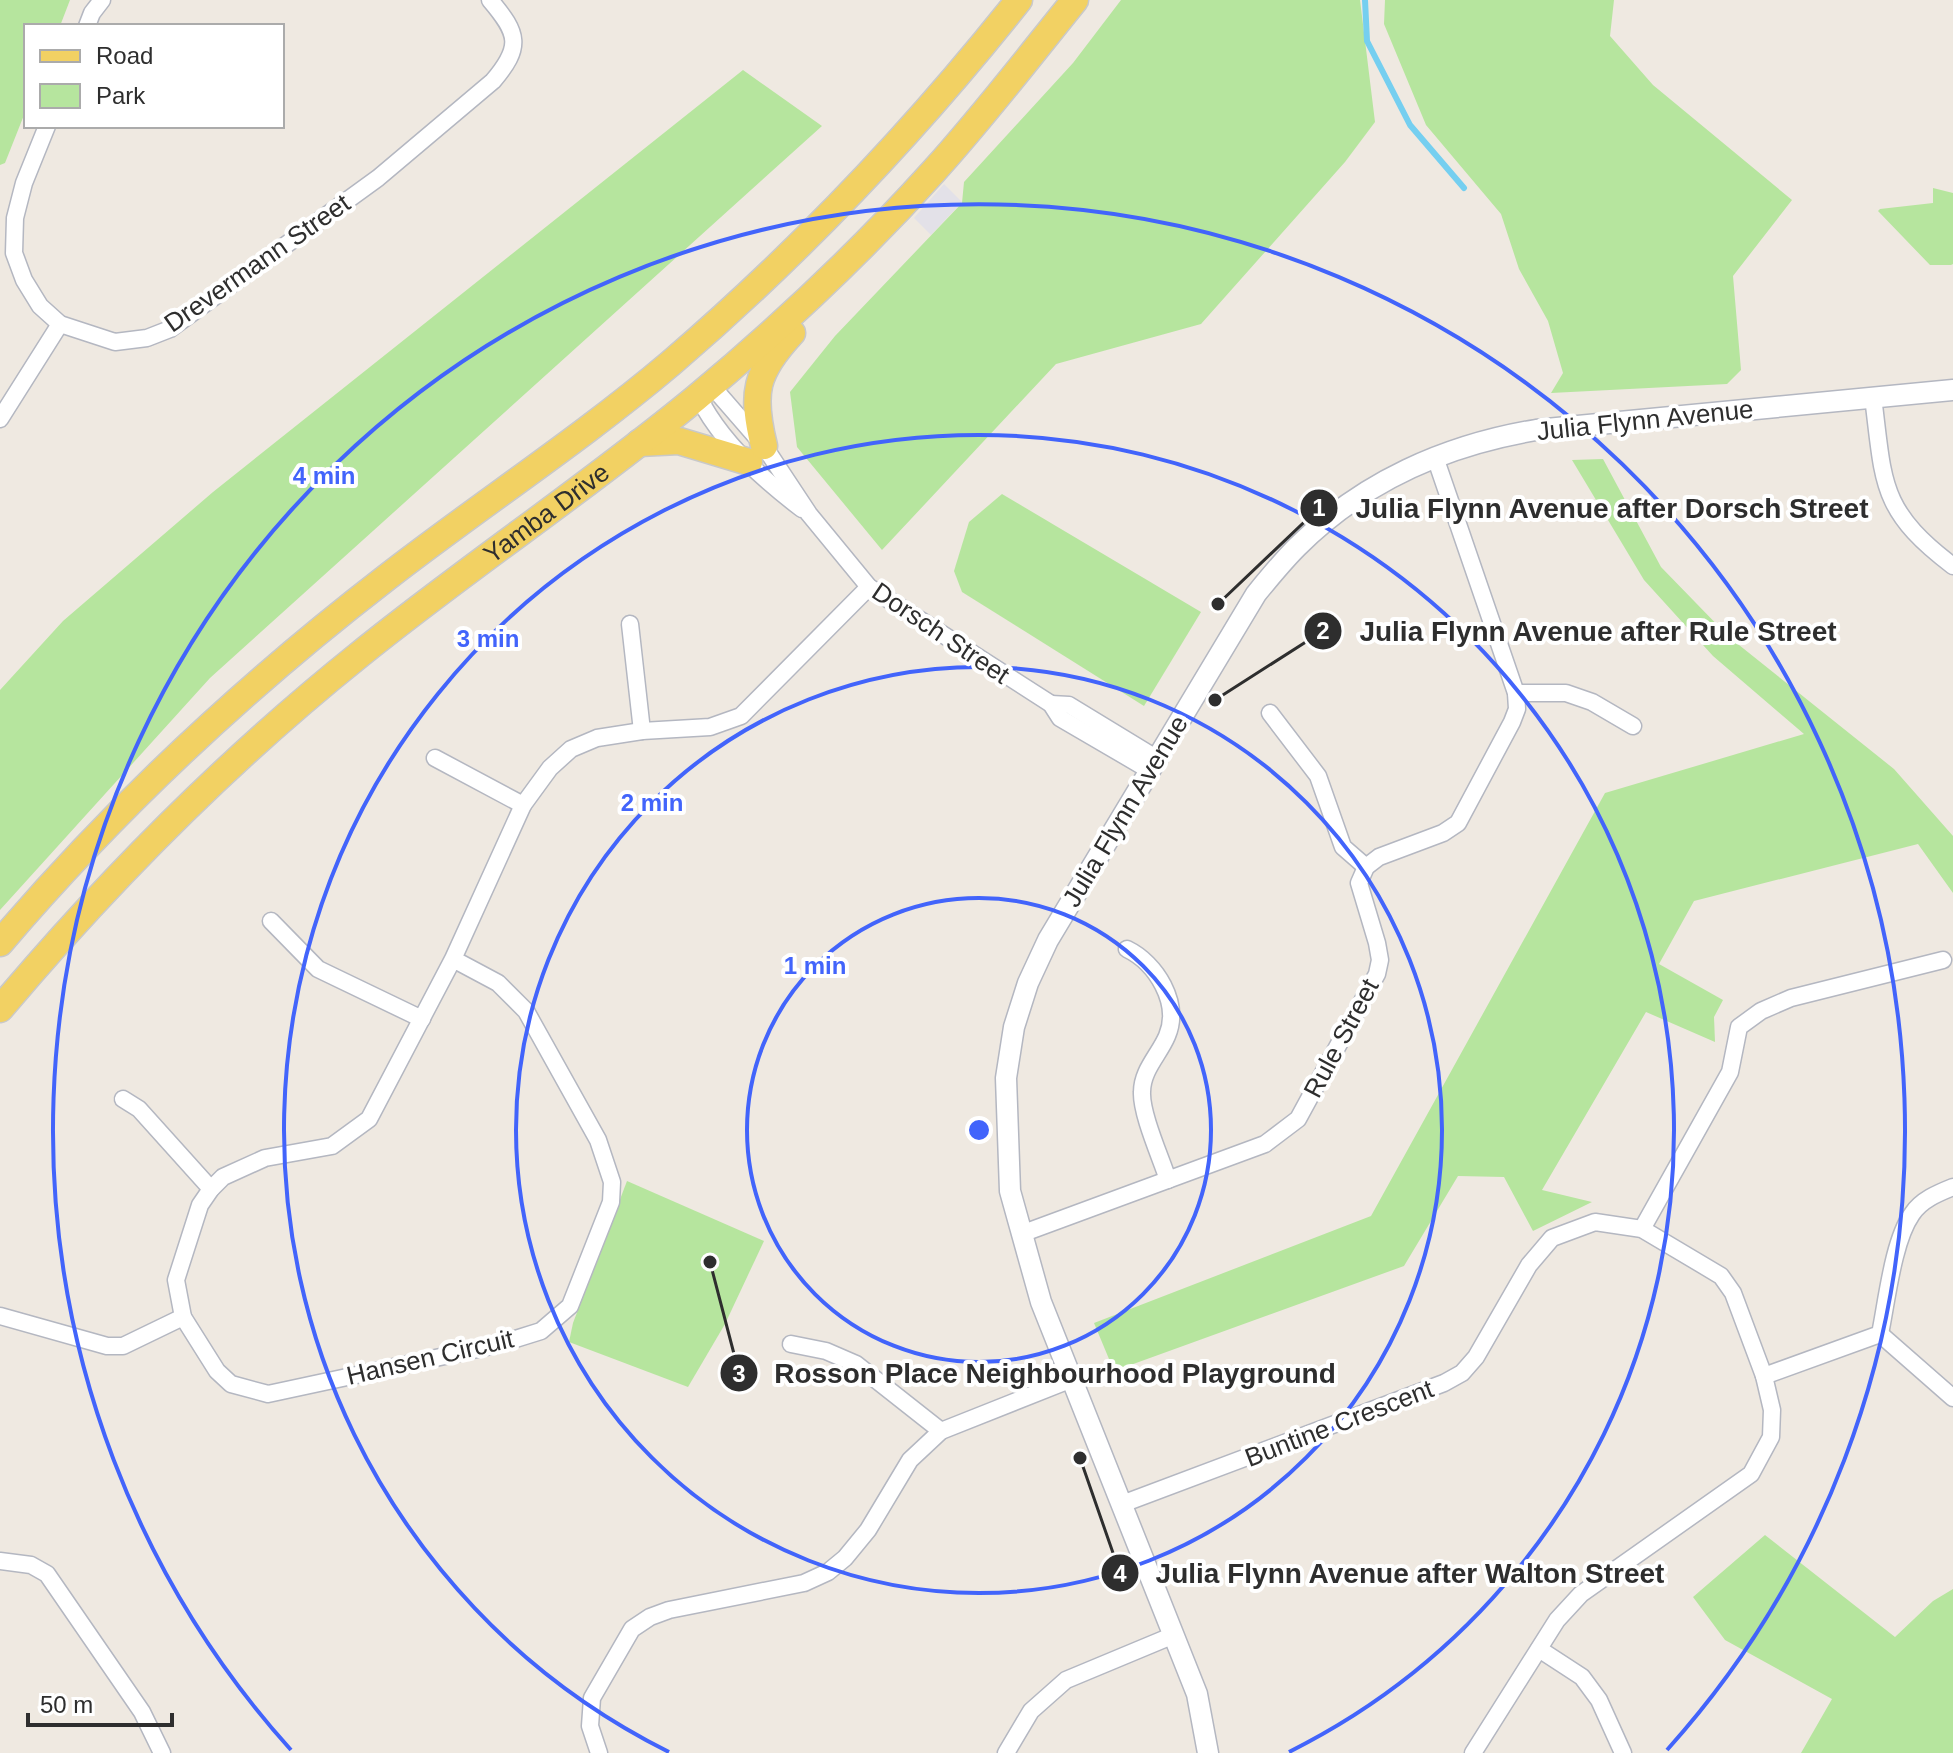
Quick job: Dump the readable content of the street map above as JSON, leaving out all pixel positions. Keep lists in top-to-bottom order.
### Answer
{
  "streets": {
    "main road": ["Yamba Drive"],
    "street": [
      "Drevermann Street",
      "Julia Flynn Avenue",
      "Dorsch Street",
      "Rule Street",
      "Hansen Circuit",
      "Buntine Crescent"
    ]
  },
  "crossings": [
    ["Julia Flynn Avenue", "Dorsch Street"],
    ["Julia Flynn Avenue", "Rule Street"],
    ["Julia Flynn Avenue", "Buntine Crescent"],
    ["Yamba Drive", "Dorsch Street"]
  ],
  "places": [
    "Julia Flynn Avenue after Dorsch Street",
    "Julia Flynn Avenue after Rule Street",
    "Rosson Place Neighbourhood Playground",
    "Julia Flynn Avenue after Walton Street"
  ],
  "legend": ["Road", "Park"],
  "scale_bar": "50 m",
  "rings": [
    "4 min",
    "3 min",
    "2 min",
    "1 min"
  ]
}
